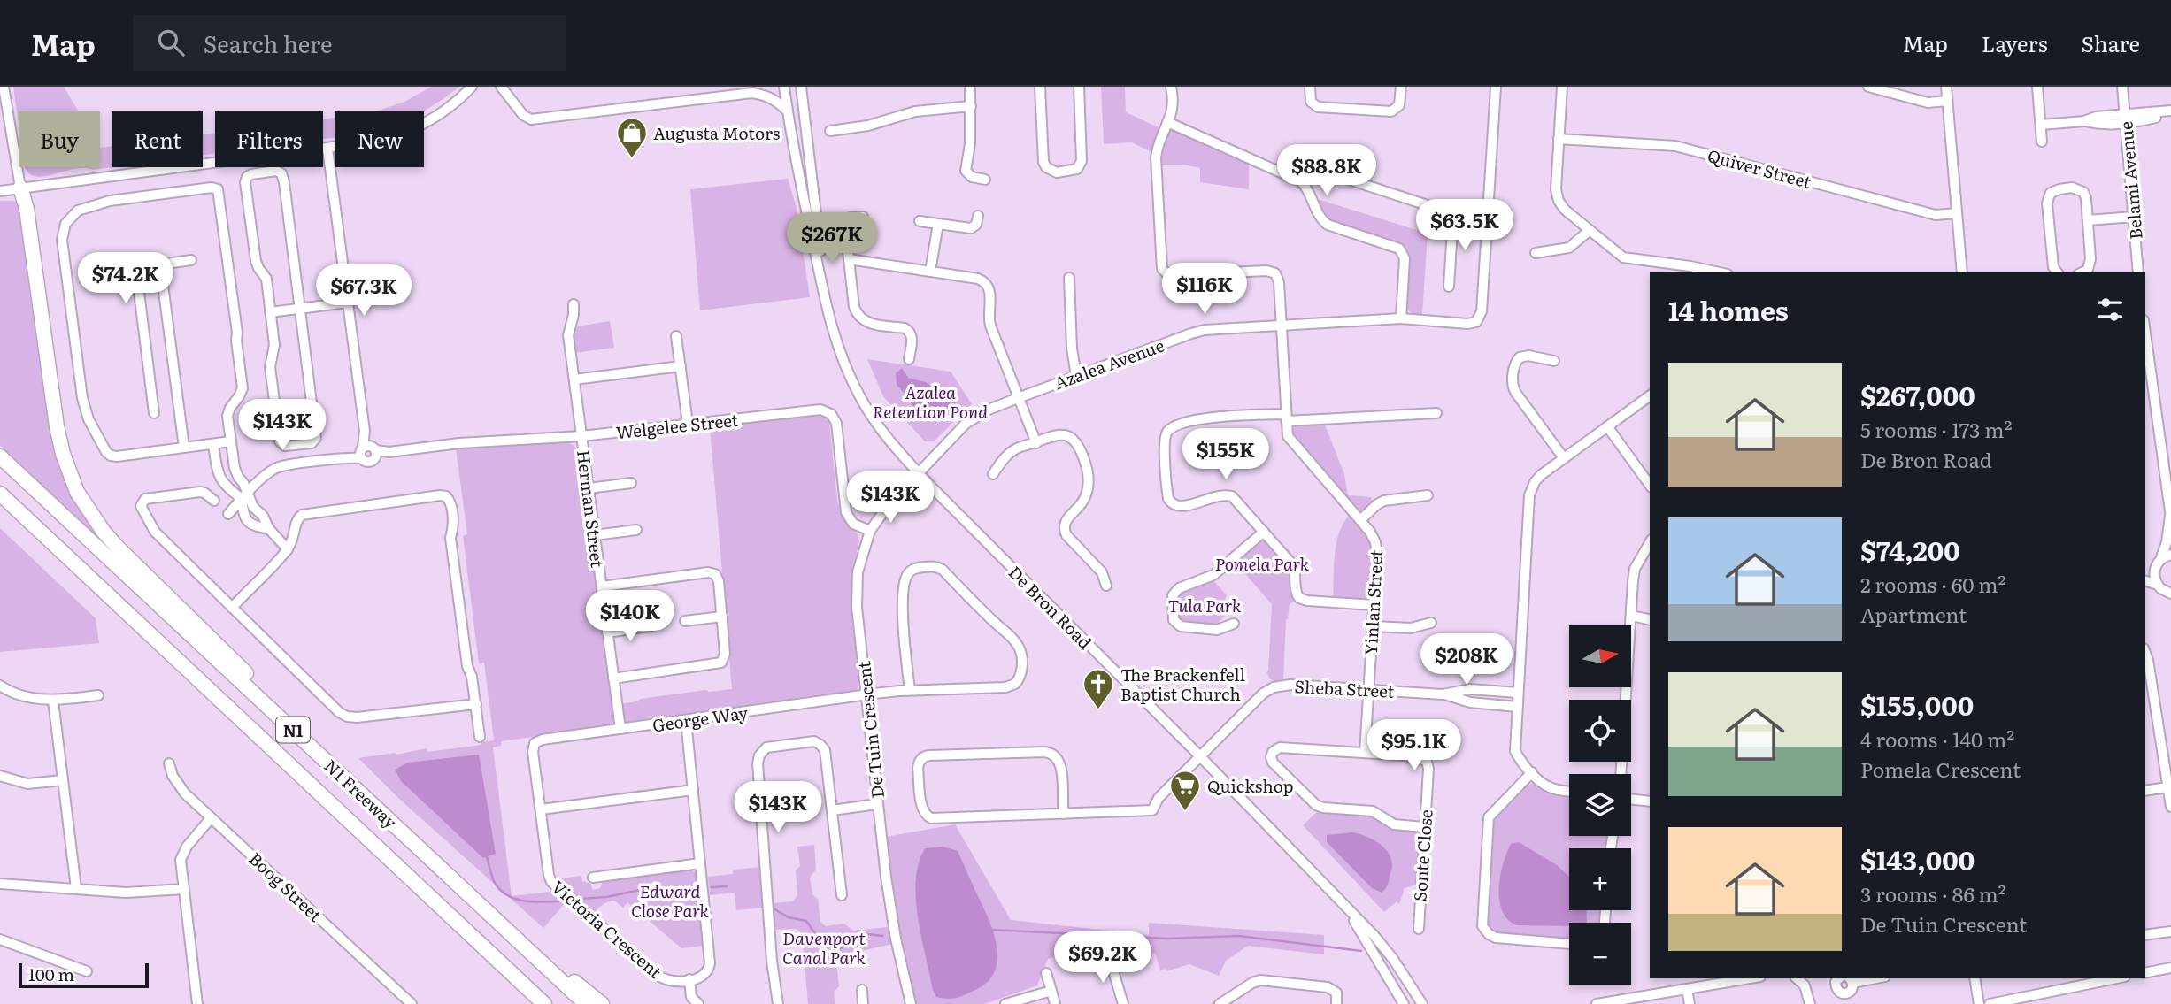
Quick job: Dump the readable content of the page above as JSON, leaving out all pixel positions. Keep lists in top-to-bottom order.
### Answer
{
  "streets": {
    "highway": ["N1", "N1 Freeway"],
    "street": [
      "Quiver Street",
      "Belami Avenue",
      "Azalea Avenue",
      "Welgelee Street",
      "Herman Street",
      "Yinlan Street",
      "De Bron Road",
      "Sheba Street",
      "George Way",
      "De Tuin Crescent",
      "Sonte Close",
      "Boog Street",
      "Victoria Crescent"
    ]
  },
  "crossings": [
    ["Azalea Avenue", "Yinlan Street"],
    ["Azalea Avenue", "De Bron Road"],
    ["Azalea Avenue", "De Tuin Crescent"],
    ["Welgelee Street", "Herman Street"],
    ["Welgelee Street", "De Tuin Crescent"],
    ["Herman Street", "George Way"],
    ["Yinlan Street", "Sheba Street"],
    ["De Bron Road", "Sheba Street"],
    ["De Bron Road", "De Tuin Crescent"],
    ["George Way", "De Tuin Crescent"],
    ["George Way", "Victoria Crescent"]
  ],
  "parks": [
    "Azalea Retention Pond",
    "Pomela Park",
    "Tula Park",
    "Edward Close Park",
    "Davenport Canal Park"
  ],
  "places": {
    "shop": ["Augusta Motors"],
    "church": ["The Brackenfell Baptist Church"],
    "supermarket": ["Quickshop"]
  },
  "scale_bar": "100 m",
  "north": "right",
  "page": {
    "header": "Map",
    "search": "Search here",
    "nav": ["Map", "Layers", "Share"],
    "chip": [
      "Buy",
      "Rent",
      "Filters",
      "New"
    ],
    "price": [
      "$88.8K",
      "$63.5K",
      "$267K",
      "$74.2K",
      "$116K",
      "$67.3K",
      "$143K",
      "$155K",
      "$143K",
      "$140K",
      "$208K",
      "$95.1K",
      "$143K",
      "$69.2K"
    ],
    "heading": "14 homes",
    "list": [
      {
        "name": "$267,000",
        "note": "5 rooms · 173 m² · De Bron Road"
      },
      {
        "name": "$74,200",
        "note": "2 rooms · 60 m² · Apartment"
      },
      {
        "name": "$155,000",
        "note": "4 rooms · 140 m² · Pomela Crescent"
      },
      {
        "name": "$143,000",
        "note": "3 rooms · 86 m² · De Tuin Crescent"
      }
    ],
    "map_buttons": ["+", "−"],
    "scale": "100 m"
  }
}
